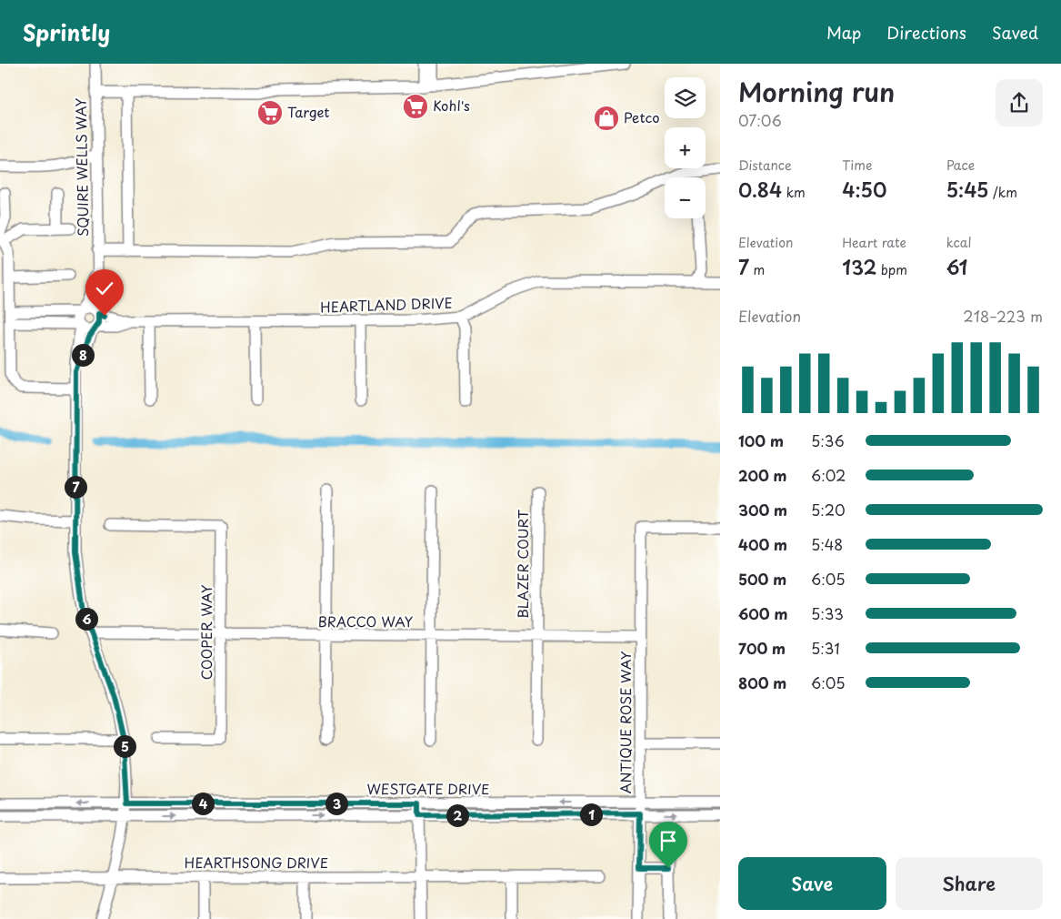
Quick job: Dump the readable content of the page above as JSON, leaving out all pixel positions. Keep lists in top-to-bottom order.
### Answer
{
  "streets": {
    "street": [
      "SQUIRE WELLS WAY",
      "HEARTLAND DRIVE",
      "BLAZER COURT",
      "BRACCO WAY",
      "COOPER WAY",
      "ANTIQUE ROSE WAY",
      "WESTGATE DRIVE",
      "HEARTHSONG DRIVE"
    ]
  },
  "crossings": [
    ["SQUIRE WELLS WAY", "HEARTLAND DRIVE"],
    ["BLAZER COURT", "BRACCO WAY"],
    ["BRACCO WAY", "COOPER WAY"],
    ["BRACCO WAY", "ANTIQUE ROSE WAY"],
    ["ANTIQUE ROSE WAY", "WESTGATE DRIVE"]
  ],
  "places": {
    "supermarket": ["Kohl's", "Target"],
    "shop": ["Petco"]
  },
  "page": {
    "header": "Sprintly",
    "nav": ["Map", "Directions", "Saved"],
    "heading": ["Morning run", "07:06"],
    "map_buttons": ["+", "−"],
    "stats": [
      ["Distance", "0.84 km"],
      ["Time", "4:50"],
      ["Pace", "5:45 /km"],
      ["Elevation", "7 m"],
      ["Heart rate", "132 bpm"],
      ["kcal", "61"]
    ],
    "chart": ["Elevation", "218–223 m"],
    "pins": [
      "8",
      "7",
      "6",
      "5",
      "3",
      "4",
      "1",
      "2"
    ],
    "list": [
      {
        "name": "100 m",
        "note": "5:36"
      },
      {
        "name": "200 m",
        "note": "6:02"
      },
      {
        "name": "300 m",
        "note": "5:20"
      },
      {
        "name": "400 m",
        "note": "5:48"
      },
      {
        "name": "500 m",
        "note": "6:05"
      },
      {
        "name": "600 m",
        "note": "5:33"
      },
      {
        "name": "700 m",
        "note": "5:31"
      },
      {
        "name": "800 m",
        "note": "6:05"
      }
    ],
    "buttons": ["Save", "Share"]
  }
}
